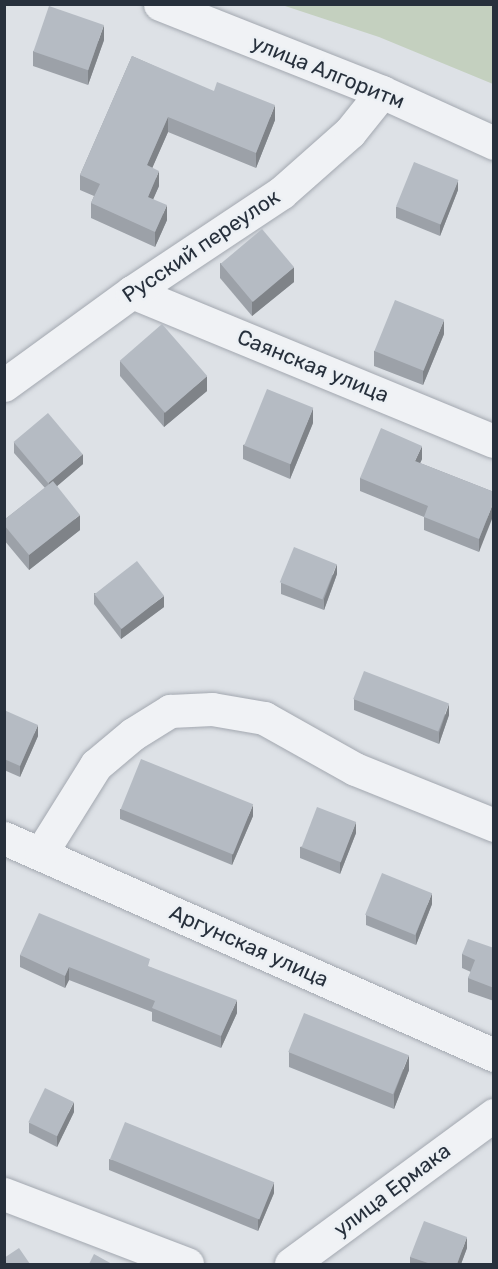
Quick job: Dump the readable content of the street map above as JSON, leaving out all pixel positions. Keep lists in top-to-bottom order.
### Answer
{
  "streets": {
    "street": [
      "улица Алгоритм",
      "Русский переулок",
      "Саянская улица",
      "Аргунская улица",
      "улица Ермака"
    ]
  },
  "crossings": [
    ["улица Алгоритм", "Русский переулок"],
    ["Русский переулок", "Саянская улица"]
  ]
}
